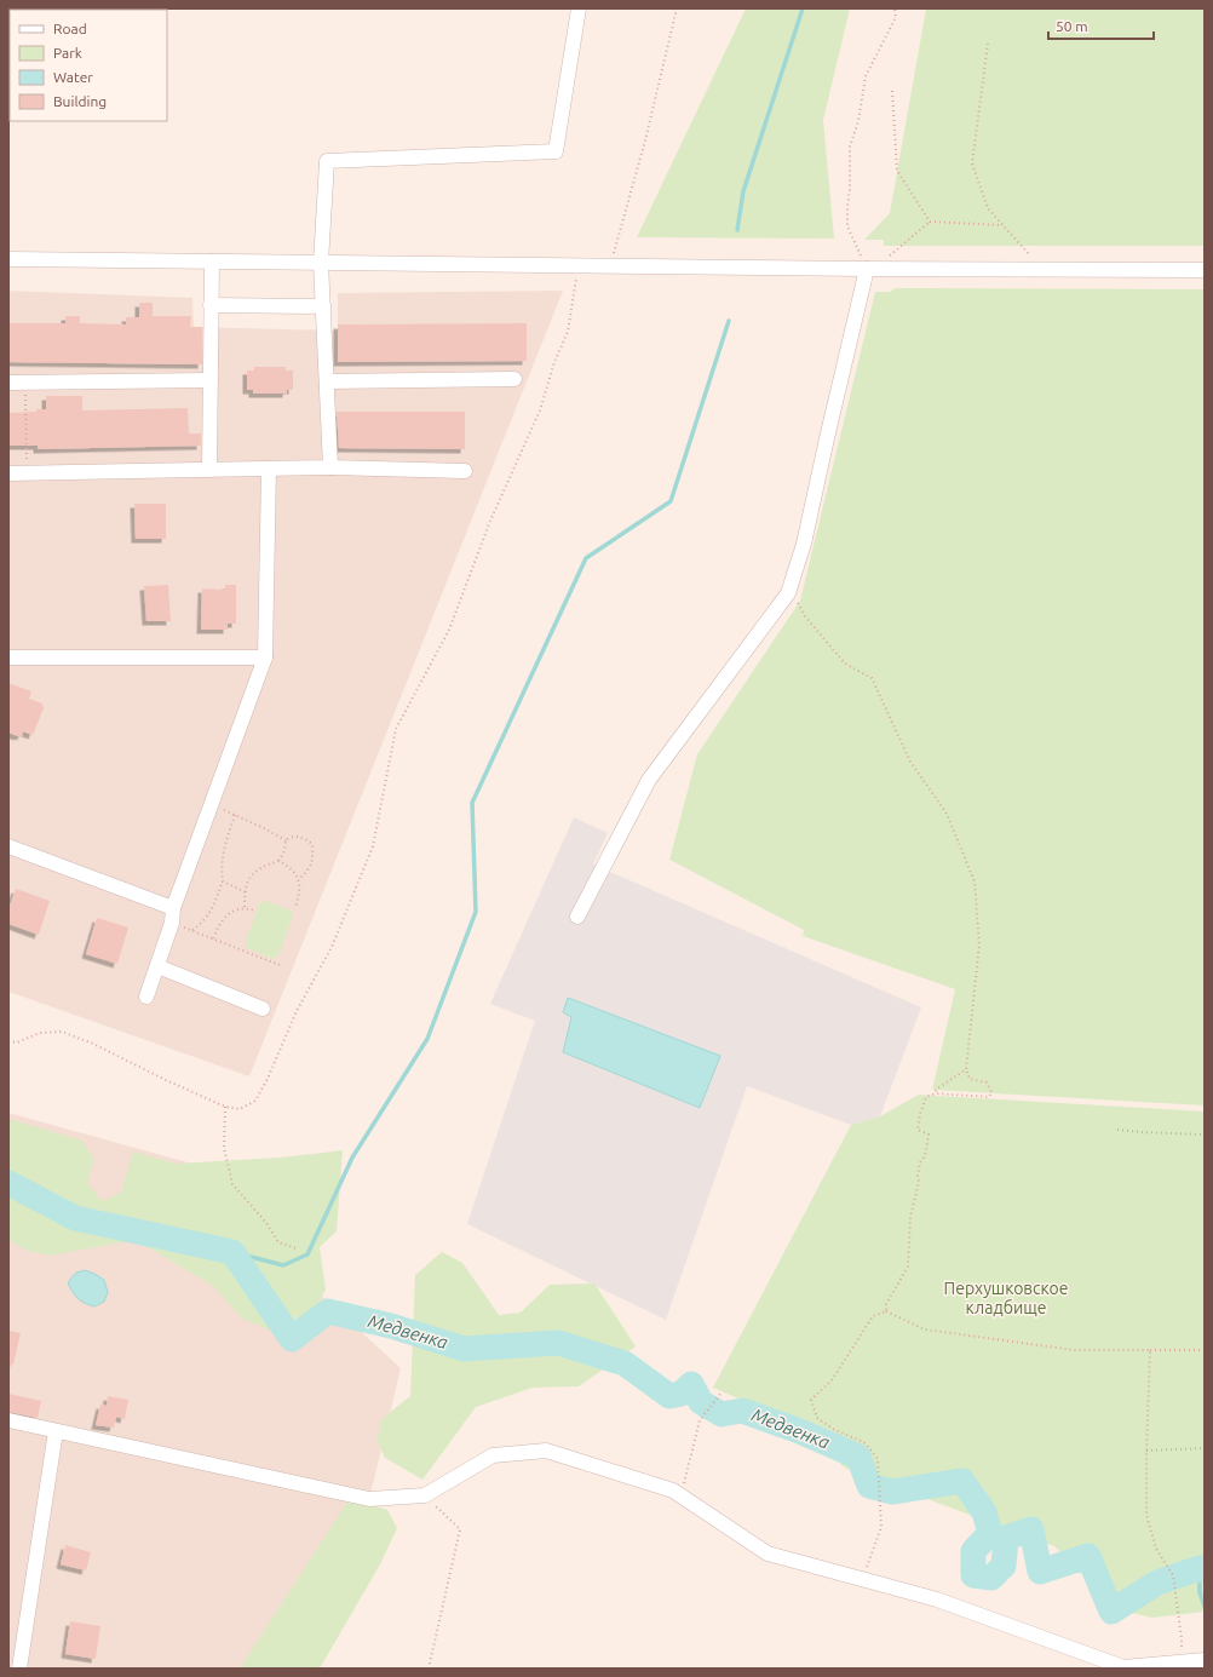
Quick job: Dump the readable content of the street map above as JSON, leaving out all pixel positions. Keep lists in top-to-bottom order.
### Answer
{
  "water": ["Медвенка"],
  "parks": ["Перхушковское кладбище"],
  "legend": [
    "Road",
    "Park",
    "Water",
    "Building"
  ],
  "scale_bar": "50 m"
}
